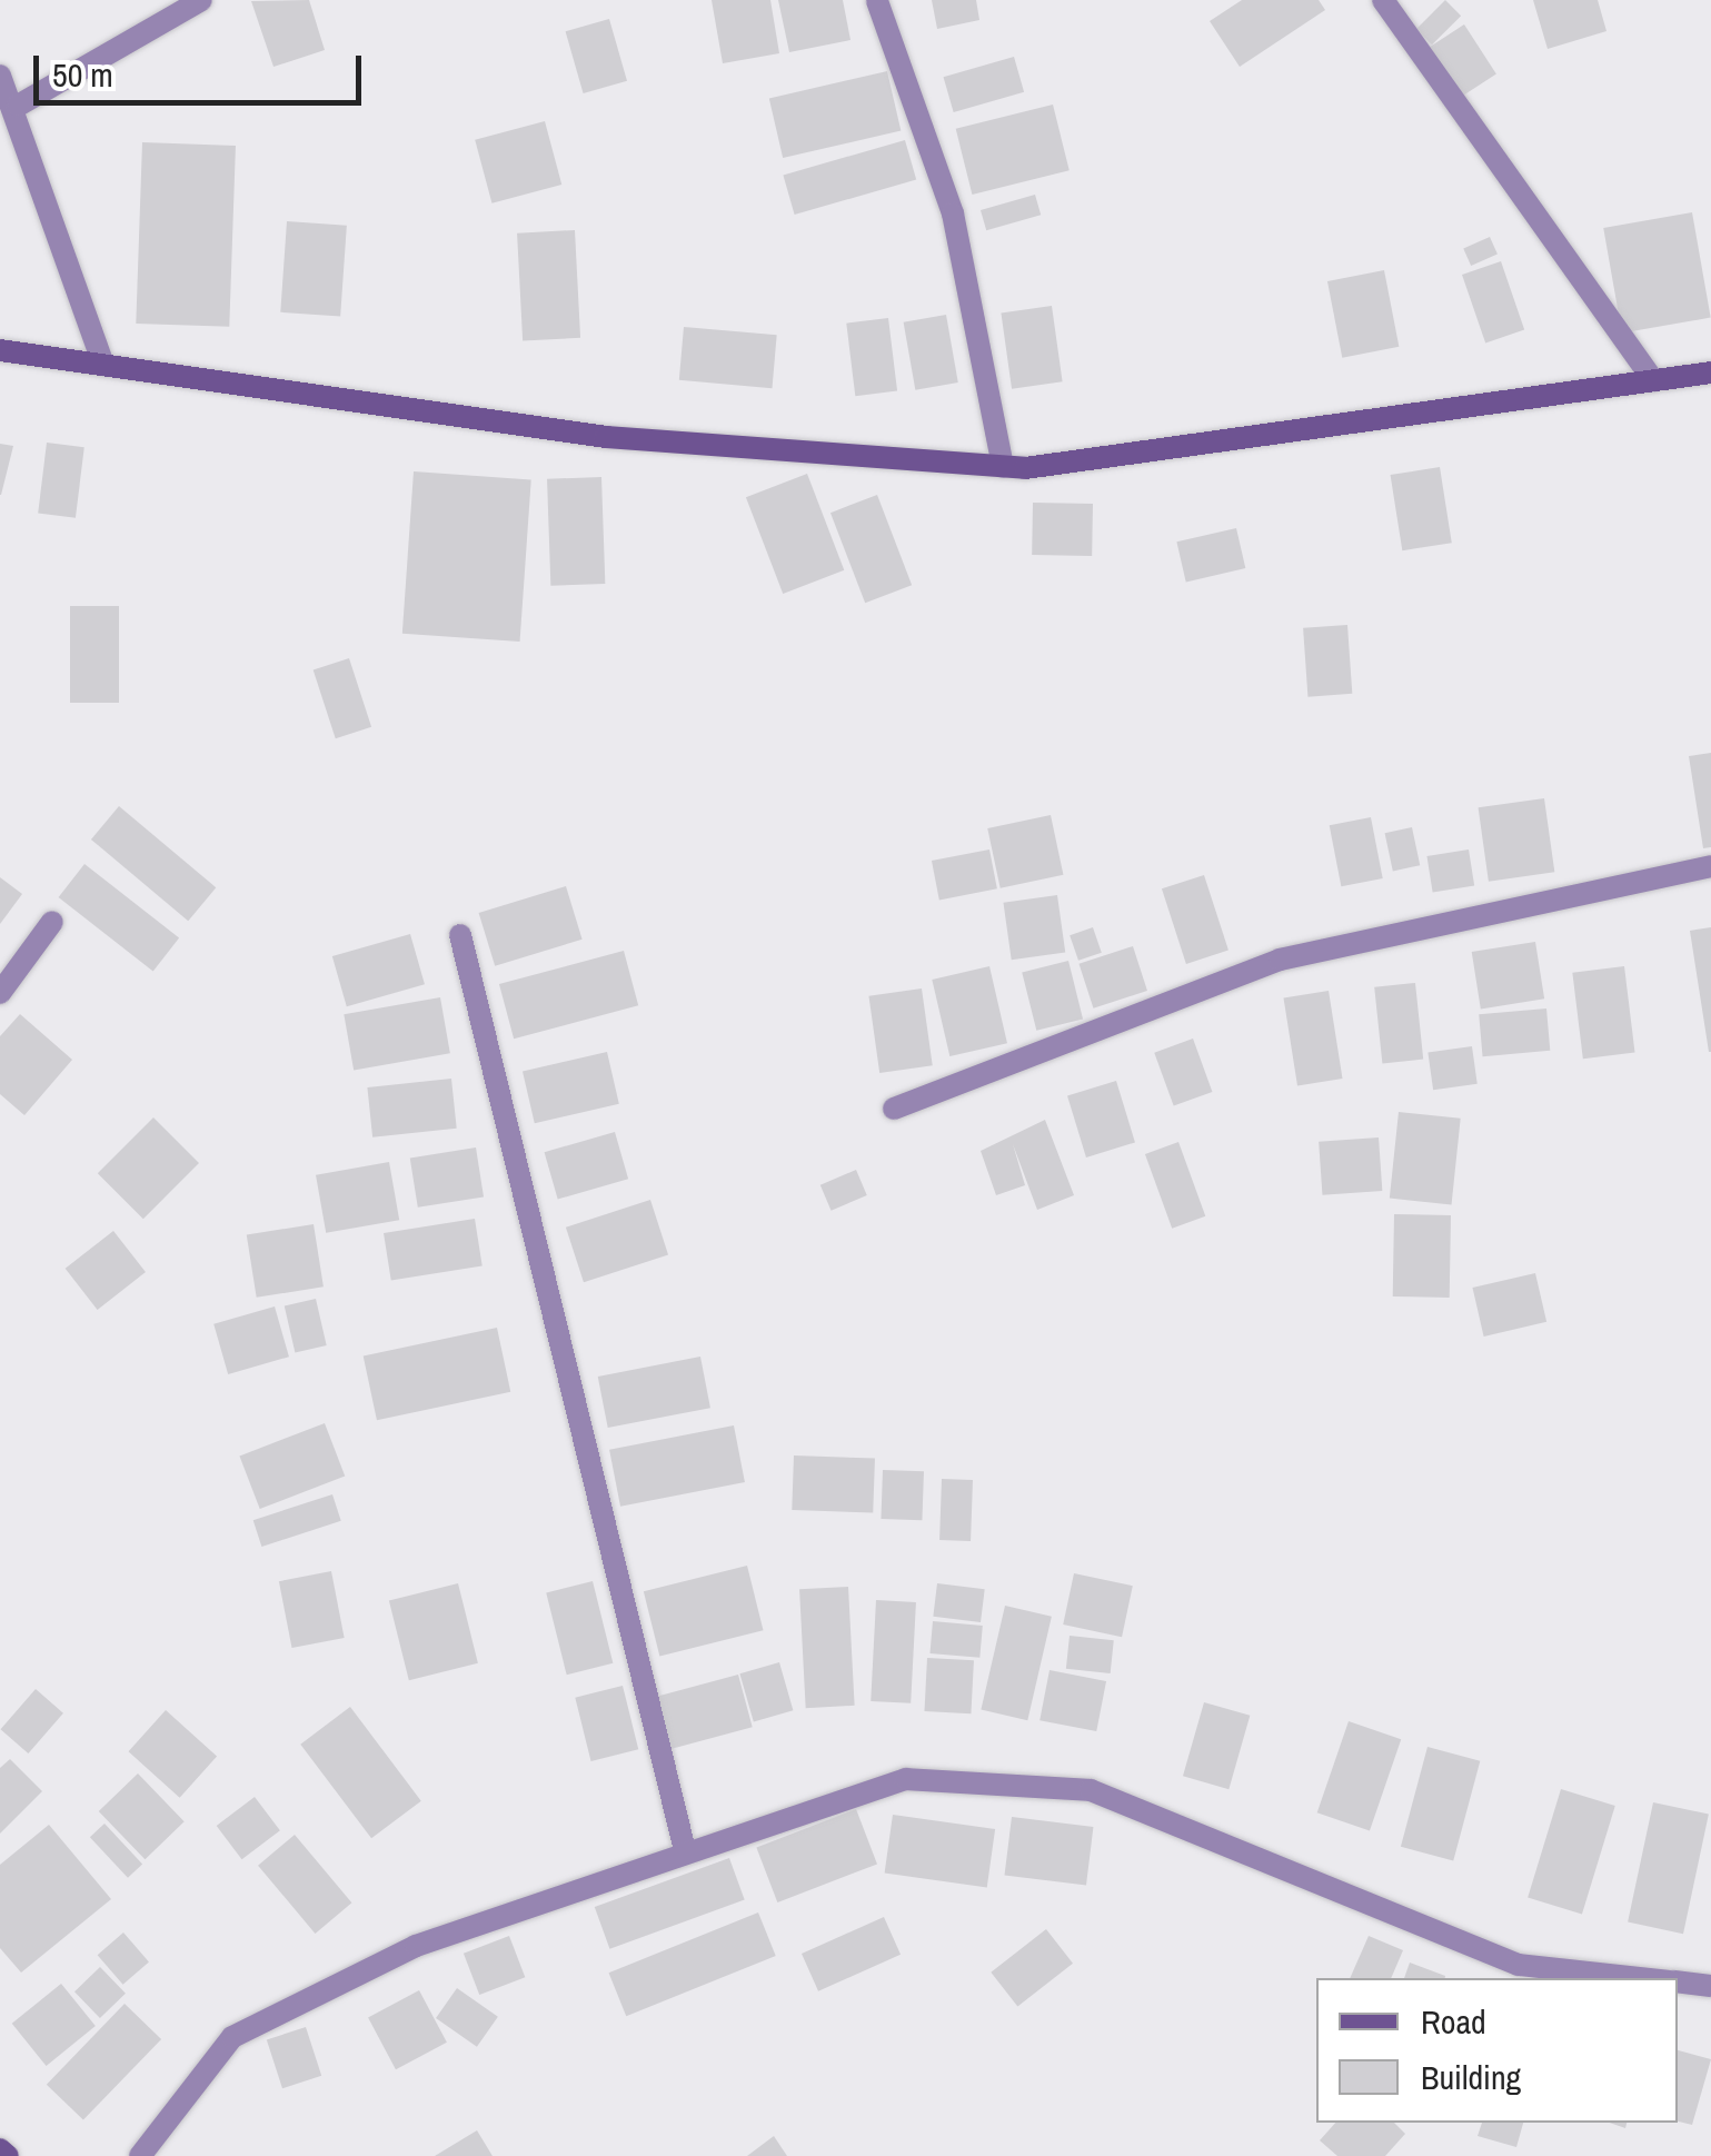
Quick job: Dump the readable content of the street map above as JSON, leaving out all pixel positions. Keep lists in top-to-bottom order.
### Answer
{
  "legend": ["Road", "Building"],
  "scale_bar": "50 m"
}
